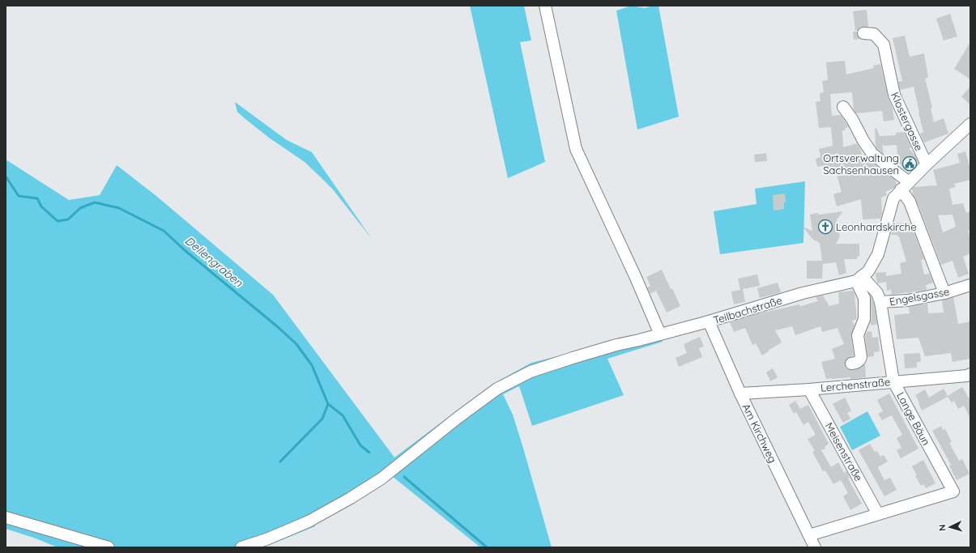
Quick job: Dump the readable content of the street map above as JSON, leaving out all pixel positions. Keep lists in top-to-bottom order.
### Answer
{
  "streets": {
    "street": [
      "Klostergasse",
      "Engelsgasse",
      "Teilbachstraße",
      "Lerchenstraße",
      "Lange Bäun",
      "Am Kirchweg",
      "Meisenstraße"
    ]
  },
  "crossings": [
    ["Engelsgasse", "Teilbachstraße"],
    ["Engelsgasse", "Lange Bäun"],
    ["Teilbachstraße", "Am Kirchweg"],
    ["Lerchenstraße", "Lange Bäun"],
    ["Lerchenstraße", "Am Kirchweg"],
    ["Lerchenstraße", "Meisenstraße"],
    ["Lange Bäun", "Meisenstraße"]
  ],
  "water": ["Dellengraben"],
  "places": {
    "public building": ["Ortsverwaltung Sachsenhausen"],
    "church": ["Leonhardskirche"]
  },
  "north": "left"
}
